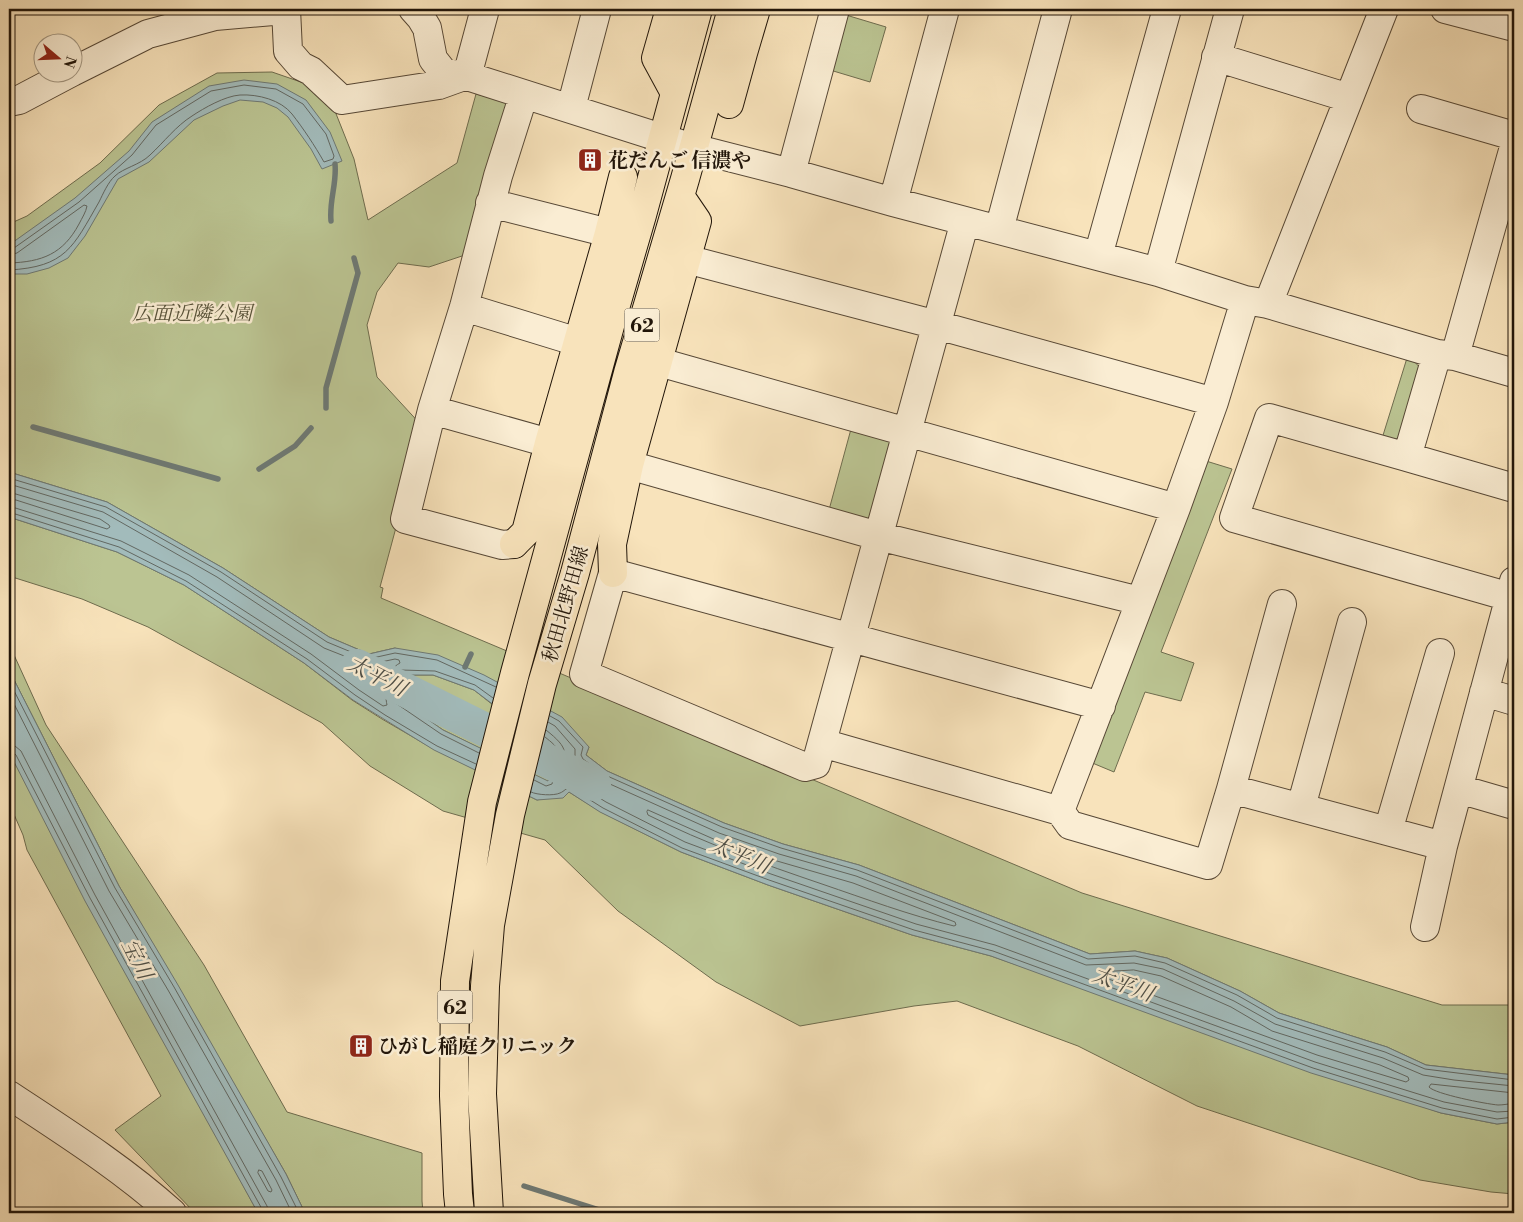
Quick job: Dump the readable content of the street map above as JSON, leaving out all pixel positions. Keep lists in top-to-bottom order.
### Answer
{
  "streets": {
    "main road": ["62", "秋田北野田線"]
  },
  "water": ["太平川", "宝川"],
  "parks": ["広面近隣公園"],
  "places": {
    "building": ["花だんご 信濃や", "ひがし稲庭クリニック"]
  },
  "north": "right"
}
